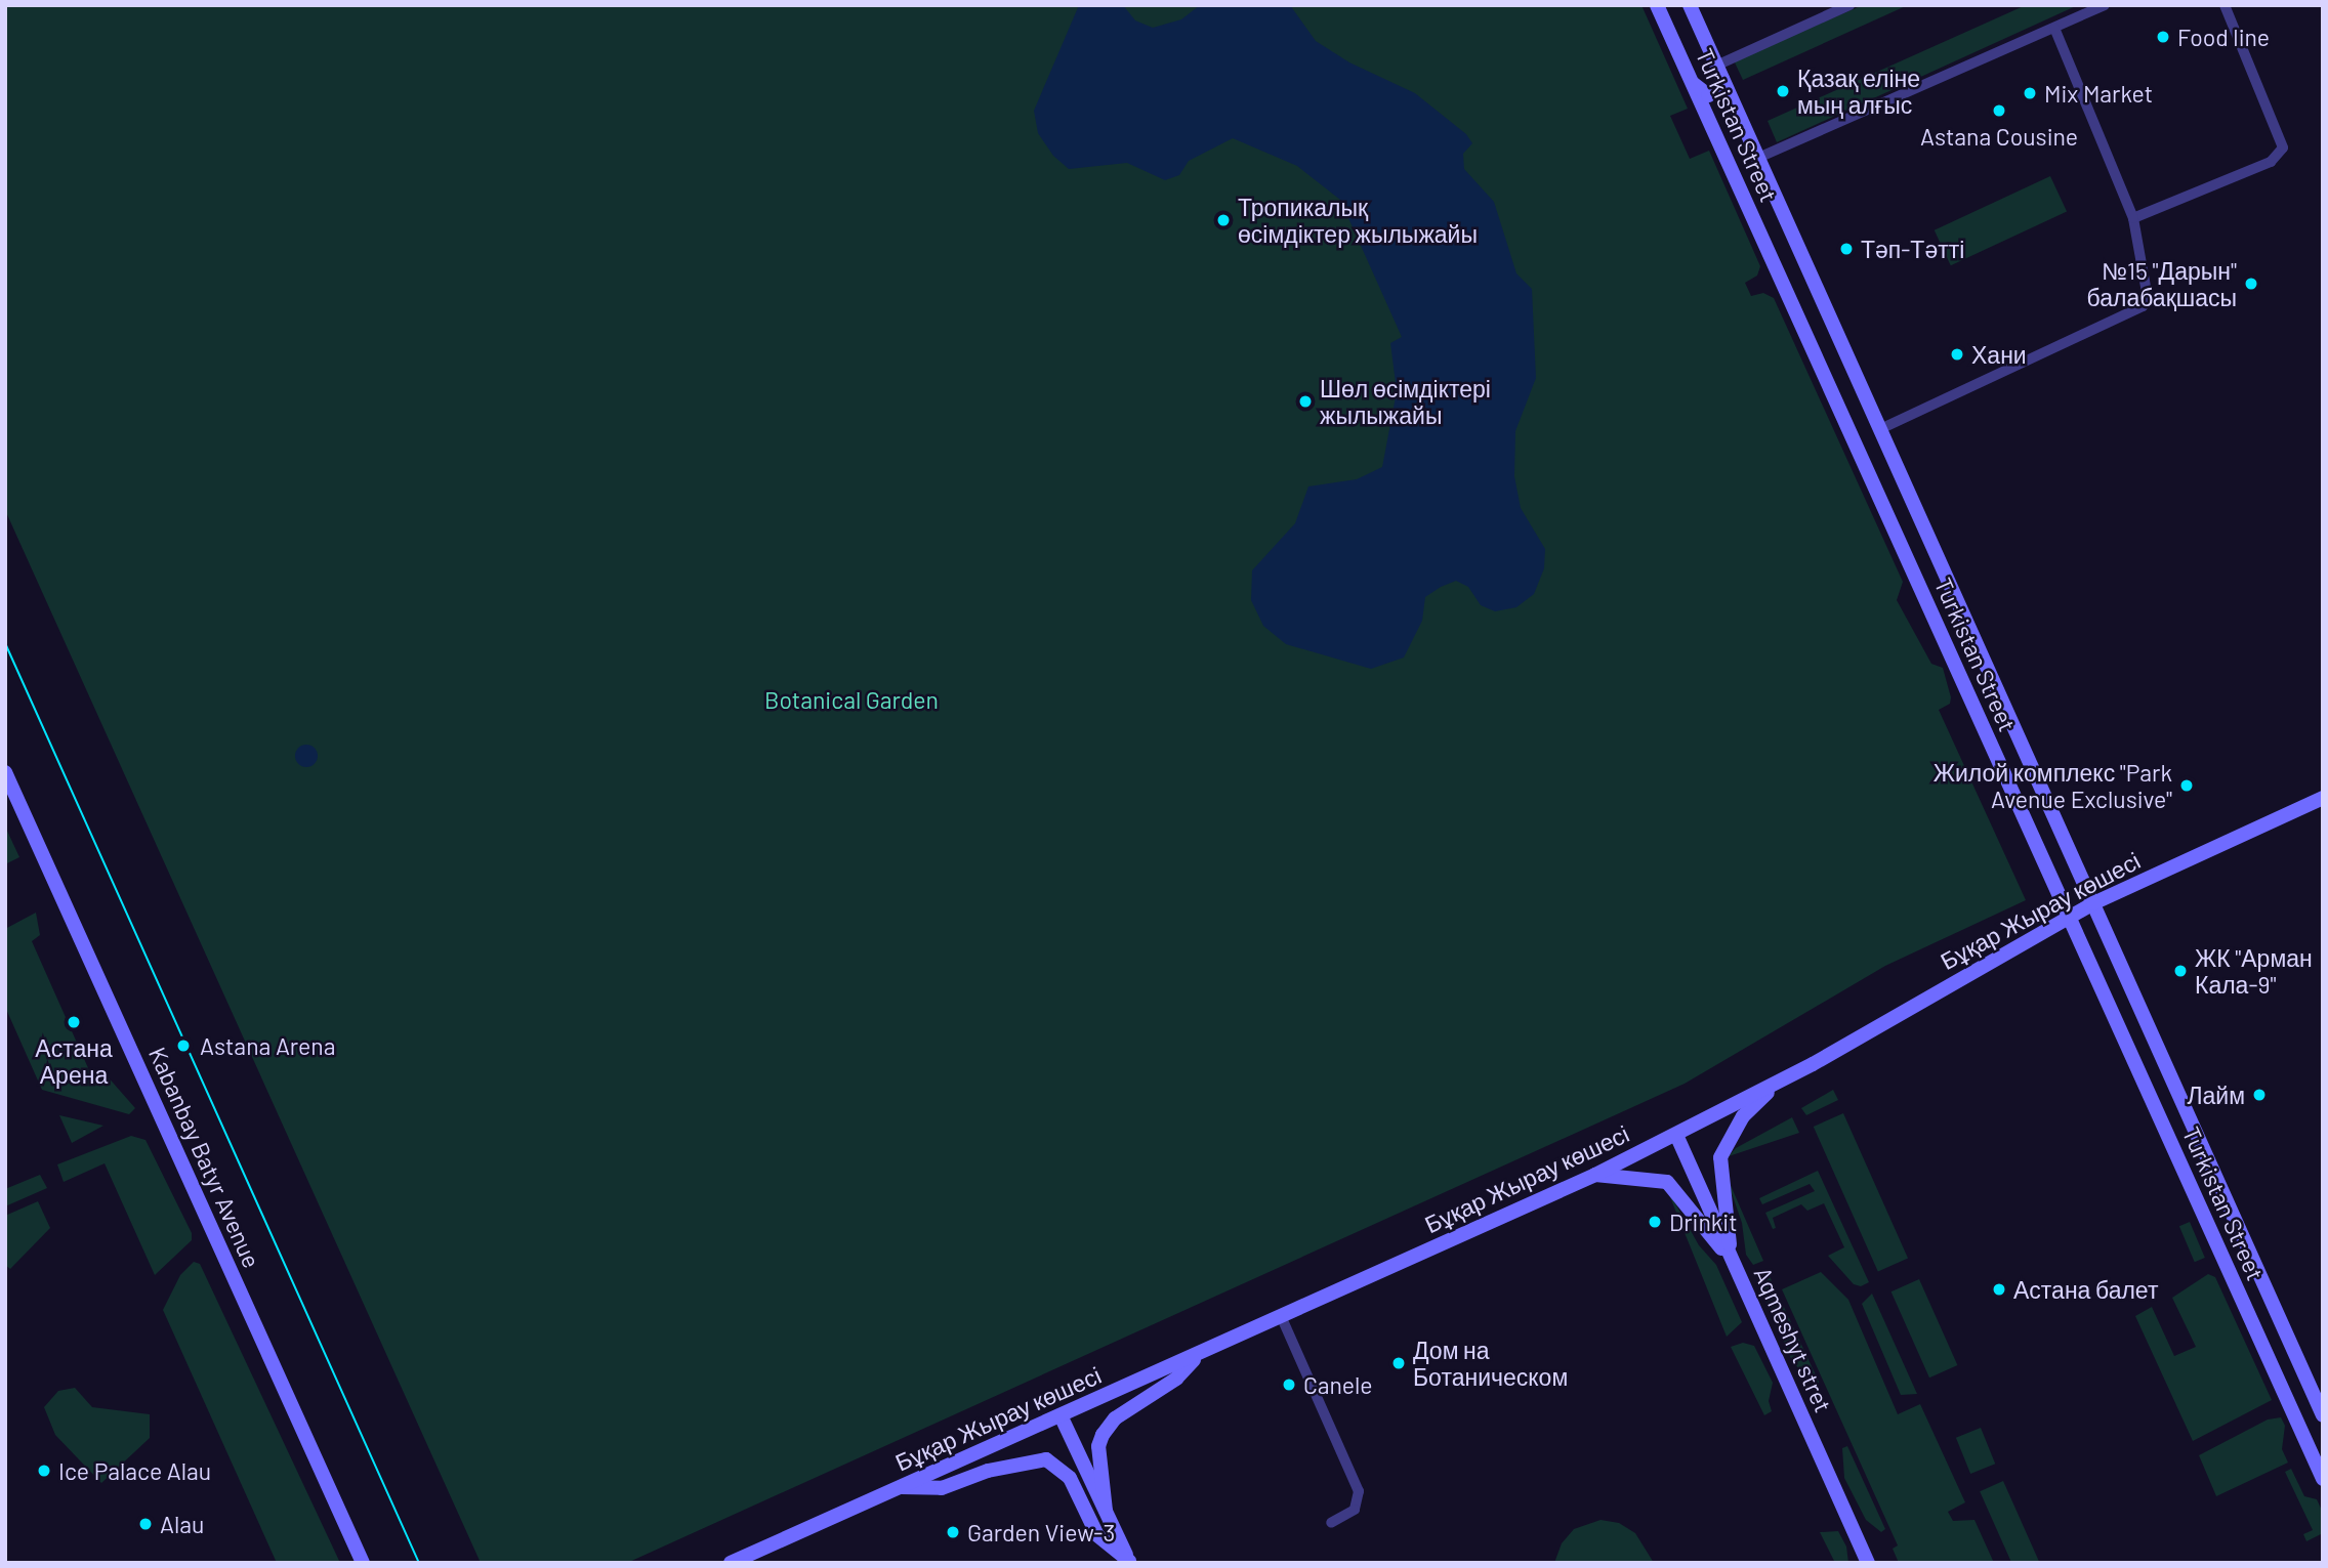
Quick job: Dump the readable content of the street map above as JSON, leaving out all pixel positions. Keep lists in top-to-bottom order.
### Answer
{
  "streets": {
    "main road": [
      "Turkistan Street",
      "Бұқар Жырау көшесі",
      "Kabanbay Batyr Avenue",
      "Aqmeshyt stret"
    ]
  },
  "crossings": [
    ["Turkistan Street", "Бұқар Жырау көшесі"],
    ["Бұқар Жырау көшесі", "Aqmeshyt stret"]
  ],
  "parks": ["Botanical Garden"],
  "places": [
    "Food line",
    "Қазақ еліне мың алғыс",
    "Mix Market",
    "Astana Cousine",
    "Тропикалық өсімдіктер жылыжайы",
    "Тәп-Тәтті",
    "№15 \"Дарын\" балабақшасы",
    "Хани",
    "Шөл өсімдіктері жылыжайы",
    "Жилой комплекс \"Park Avenue Exclusive\"",
    "ЖК \"Арман Кала-9\"",
    "Астана Арена",
    "Astana Arena",
    "Лайм",
    "Drinkit",
    "Астана балет",
    "Дом на Ботаническом",
    "Canele",
    "Ice Palace Alau",
    "Alau",
    "Garden View-3"
  ]
}
